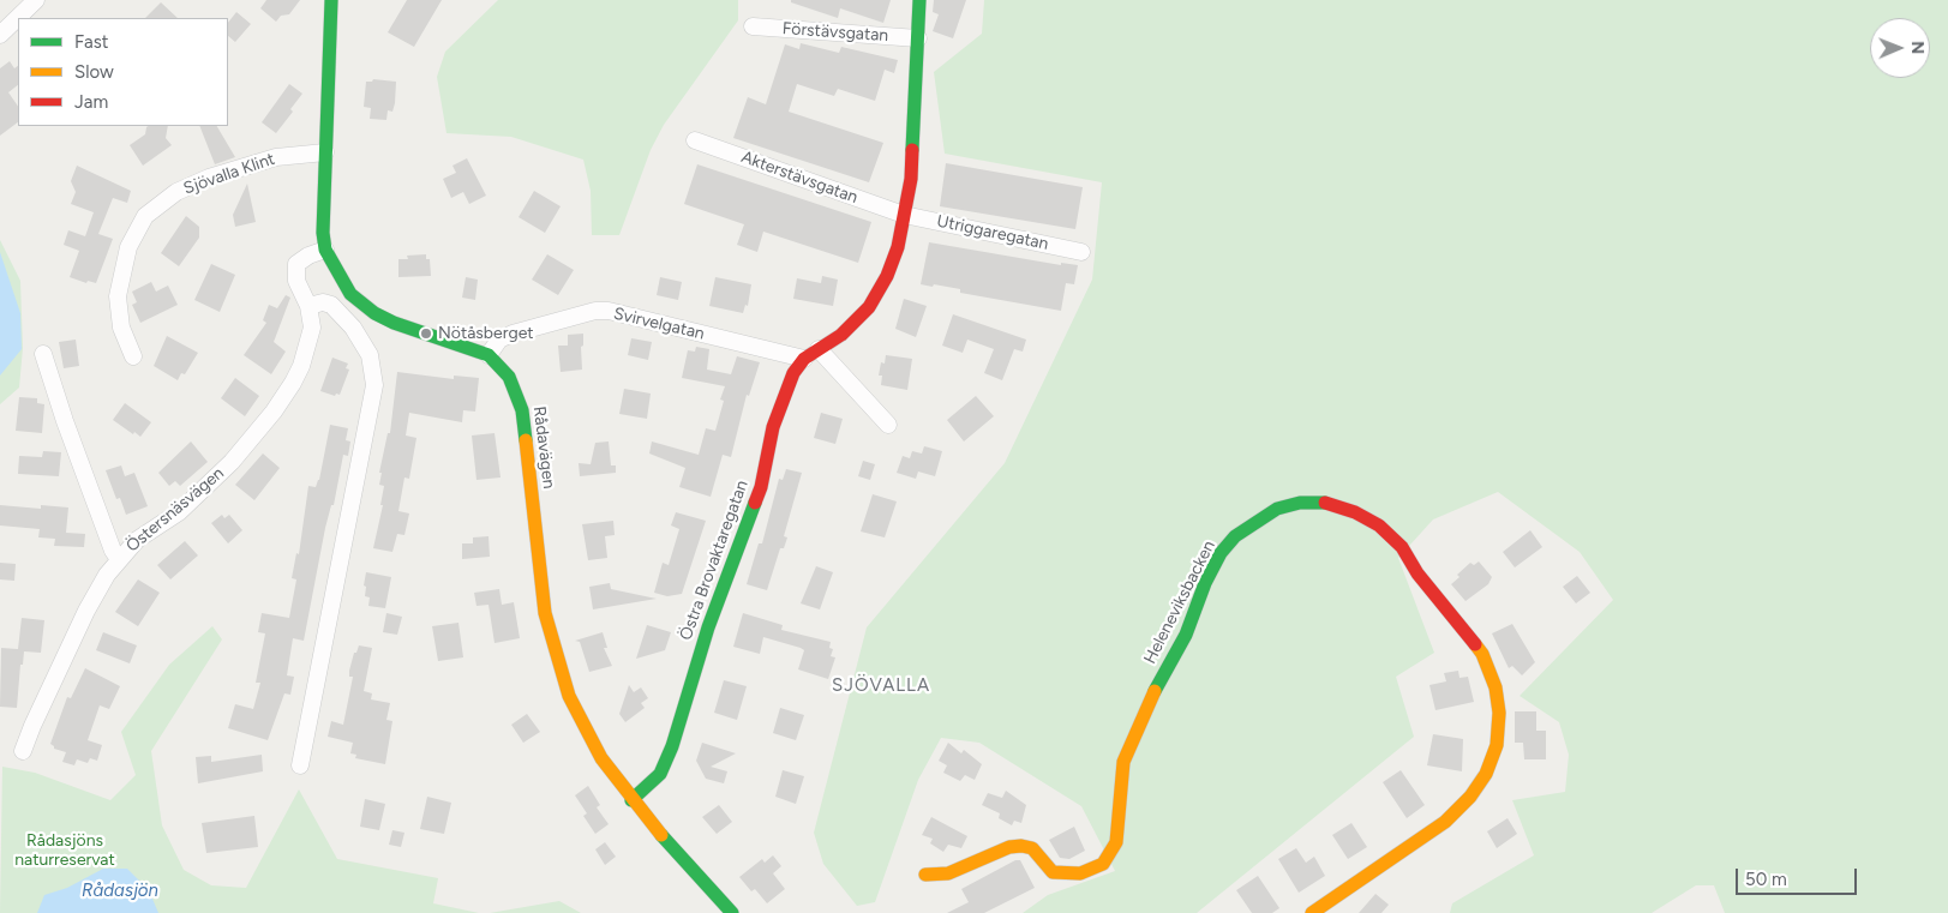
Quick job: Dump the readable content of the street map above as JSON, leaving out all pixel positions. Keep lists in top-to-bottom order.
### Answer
{
  "streets": {
    "street": [
      "Förstävsgatan",
      "Sjövalla Klint",
      "Akterstävsgatan",
      "Utriggaregatan",
      "Svirvelgatan",
      "Rådavägen",
      "Östersnäsvägen",
      "Östra Brovaktaregatan",
      "Heleneviksbacken"
    ]
  },
  "crossings": [
    ["Förstävsgatan", "Östra Brovaktaregatan"],
    ["Sjövalla Klint", "Rådavägen"],
    ["Akterstävsgatan", "Utriggaregatan"],
    ["Akterstävsgatan", "Östra Brovaktaregatan"],
    ["Utriggaregatan", "Östra Brovaktaregatan"],
    ["Svirvelgatan", "Rådavägen"],
    ["Svirvelgatan", "Östra Brovaktaregatan"],
    ["Rådavägen", "Östra Brovaktaregatan"]
  ],
  "districts": ["SJÖVALLA"],
  "water": ["Rådasjön"],
  "parks": ["Rådasjöns naturreservat"],
  "places": ["Nötåsberget"],
  "legend": ["Fast", "Slow", "Jam"],
  "scale_bar": "50 m",
  "north": "right"
}
